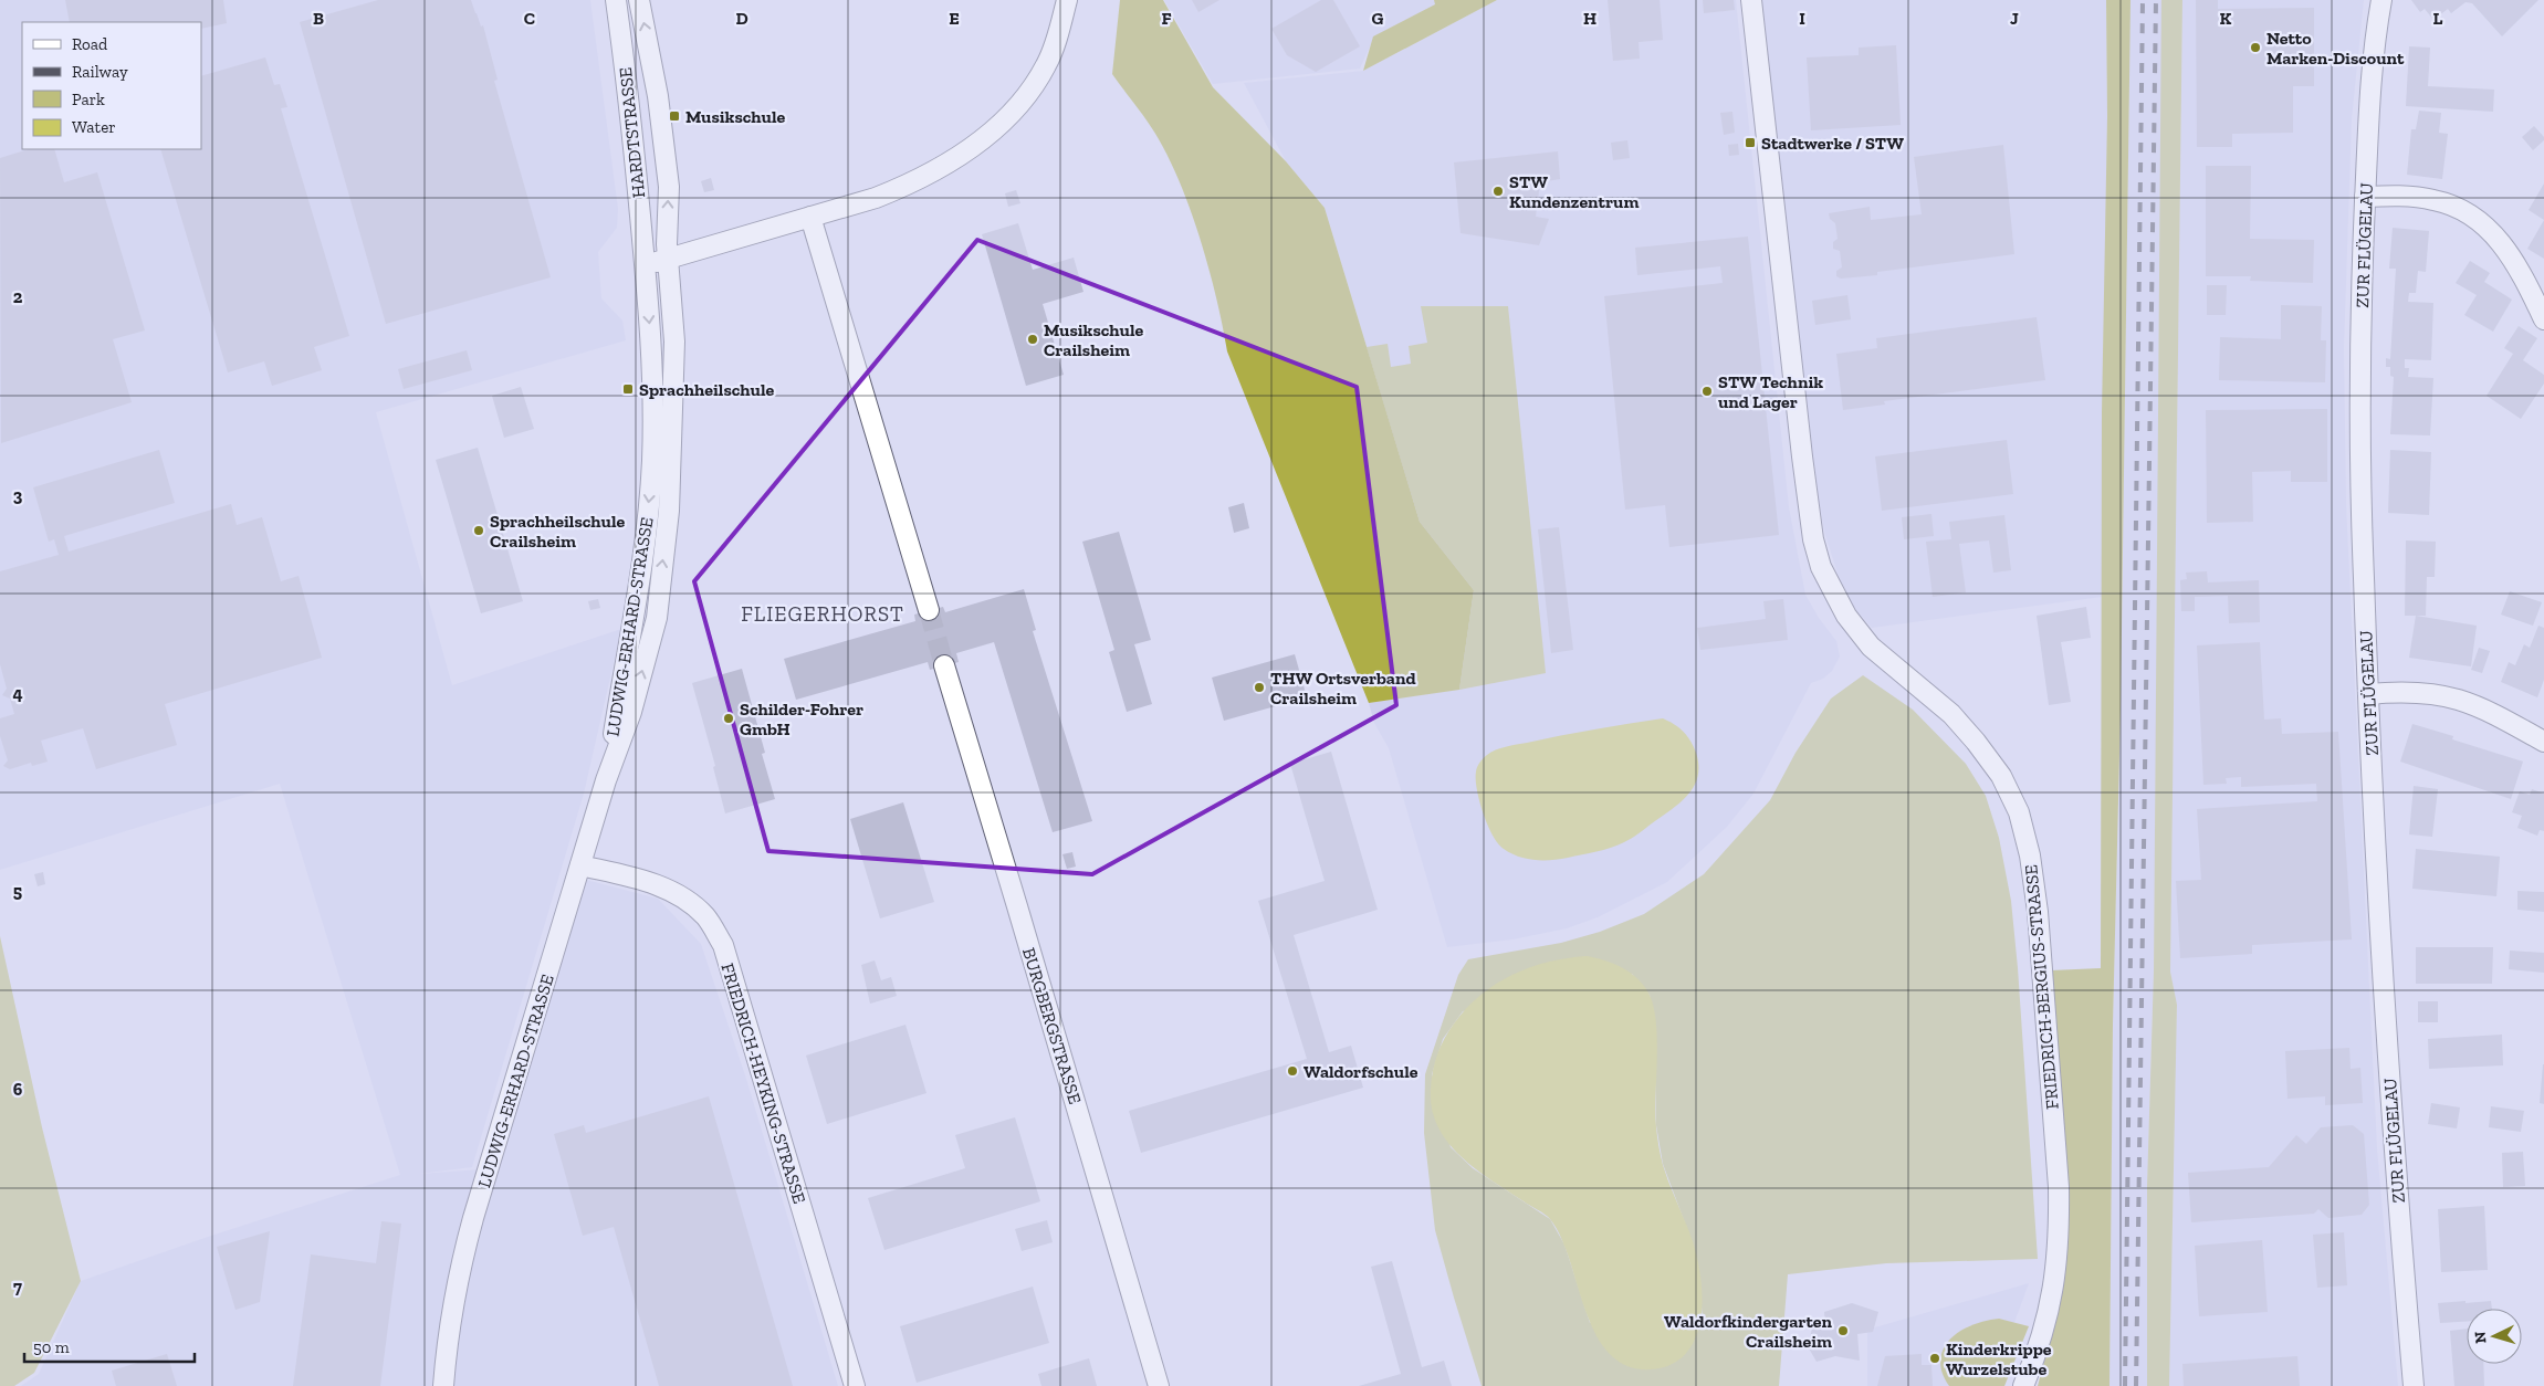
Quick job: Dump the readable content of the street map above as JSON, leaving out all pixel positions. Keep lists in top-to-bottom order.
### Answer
{
  "streets": {
    "street": [
      "HARDTSTRASSE",
      "ZUR FLÜGELAU",
      "LUDWIG-ERHARD-STRASSE",
      "FRIEDRICH-BERGIUS-STRASSE",
      "BURGBERGSTRASSE",
      "FRIEDRICH-HEYKING-STRASSE"
    ]
  },
  "crossings": [
    ["HARDTSTRASSE", "LUDWIG-ERHARD-STRASSE"],
    ["LUDWIG-ERHARD-STRASSE", "FRIEDRICH-HEYKING-STRASSE"]
  ],
  "districts": ["FLIEGERHORST"],
  "places": {
    "other": [
      "Netto Marken-Discount",
      "STW Kundenzentrum",
      "Musikschule Crailsheim",
      "STW Technik und Lager",
      "Sprachheilschule Crailsheim",
      "THW Ortsverband Crailsheim",
      "Schilder-Fohrer GmbH",
      "Waldorfschule",
      "Waldorfkindergarten Crailsheim",
      "Kinderkrippe Wurzelstube"
    ],
    "transit": ["Musikschule", "Stadtwerke / STW", "Sprachheilschule"]
  },
  "legend": [
    "Road",
    "Railway",
    "Park",
    "Water"
  ],
  "scale_bar": "50 m",
  "north": "left",
  "grid": {
    "columns": [
      "B",
      "C",
      "D",
      "E",
      "F",
      "G",
      "H",
      "I",
      "J",
      "K",
      "L"
    ],
    "rows": [
      "2",
      "3",
      "4",
      "5",
      "6",
      "7"
    ]
  }
}
